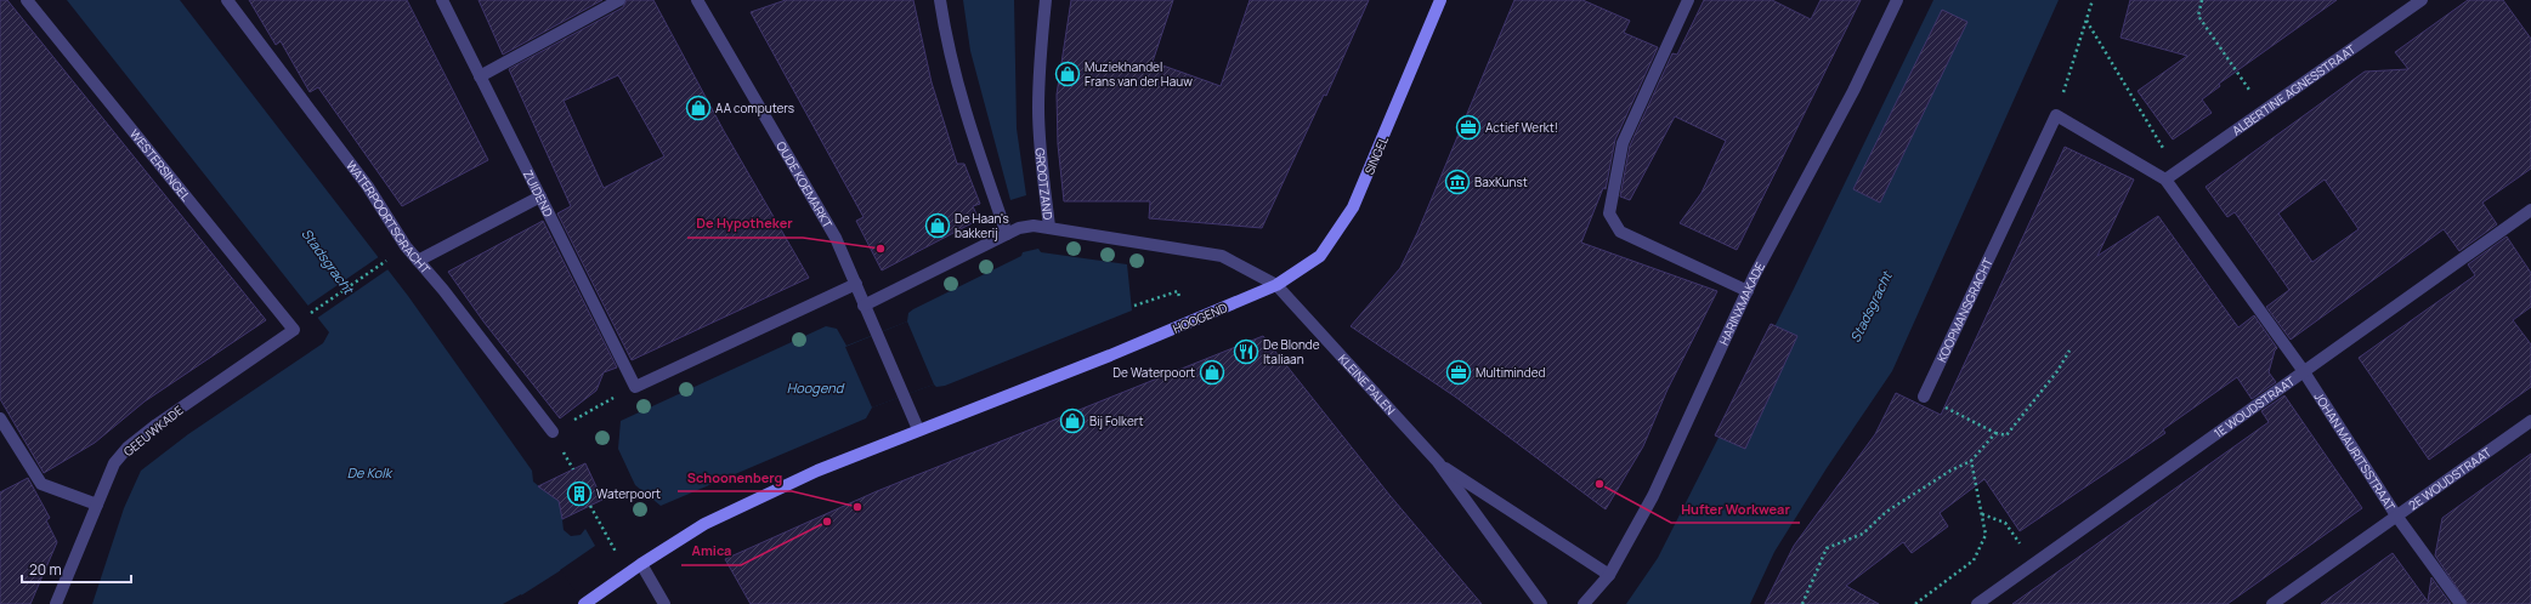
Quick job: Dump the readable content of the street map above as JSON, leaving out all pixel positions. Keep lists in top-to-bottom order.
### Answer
{
  "streets": {
    "main road": ["SINGEL", "HOOGEND"],
    "street": [
      "ALBERTINE AGNESSTRAAT",
      "WESTERSINGEL",
      "OUDE KOEMARKT",
      "GROOTZAND",
      "ZUIDEND",
      "WATERPOORTSGRACHT",
      "HARINXMAKADE",
      "KOOPMANSGRACHT",
      "KLEINE PALEN",
      "1E WOUDSTRAAT",
      "GEEUWKADE",
      "JOHAN MAURITSSTRAAT",
      "2E WOUDSTRAAT"
    ]
  },
  "crossings": [
    ["ALBERTINE AGNESSTRAAT", "JOHAN MAURITSSTRAAT"],
    ["SINGEL", "HOOGEND"],
    ["SINGEL", "KLEINE PALEN"],
    ["WESTERSINGEL", "GEEUWKADE"],
    ["OUDE KOEMARKT", "HOOGEND"],
    ["HARINXMAKADE", "KLEINE PALEN"],
    ["HOOGEND", "KLEINE PALEN"],
    ["1E WOUDSTRAAT", "JOHAN MAURITSSTRAAT"],
    ["JOHAN MAURITSSTRAAT", "2E WOUDSTRAAT"]
  ],
  "water": ["Stadsgracht", "Hoogend", "De Kolk"],
  "places": {
    "shop": [
      "Muziekhandel Frans van der Hauw",
      "AA computers",
      "De Haan's bakkerij",
      "De Waterpoort",
      "Bij Folkert"
    ],
    "office": ["Actief Werkt!", "Multiminded"],
    "museum": ["BaxKunst"],
    "other": [
      "De Hypotheker",
      "Hufter Workwear",
      "Schoonenberg",
      "Amica"
    ],
    "restaurant": ["De Blonde Italiaan"],
    "building": ["Waterpoort"]
  },
  "scale_bar": "20 m"
}
